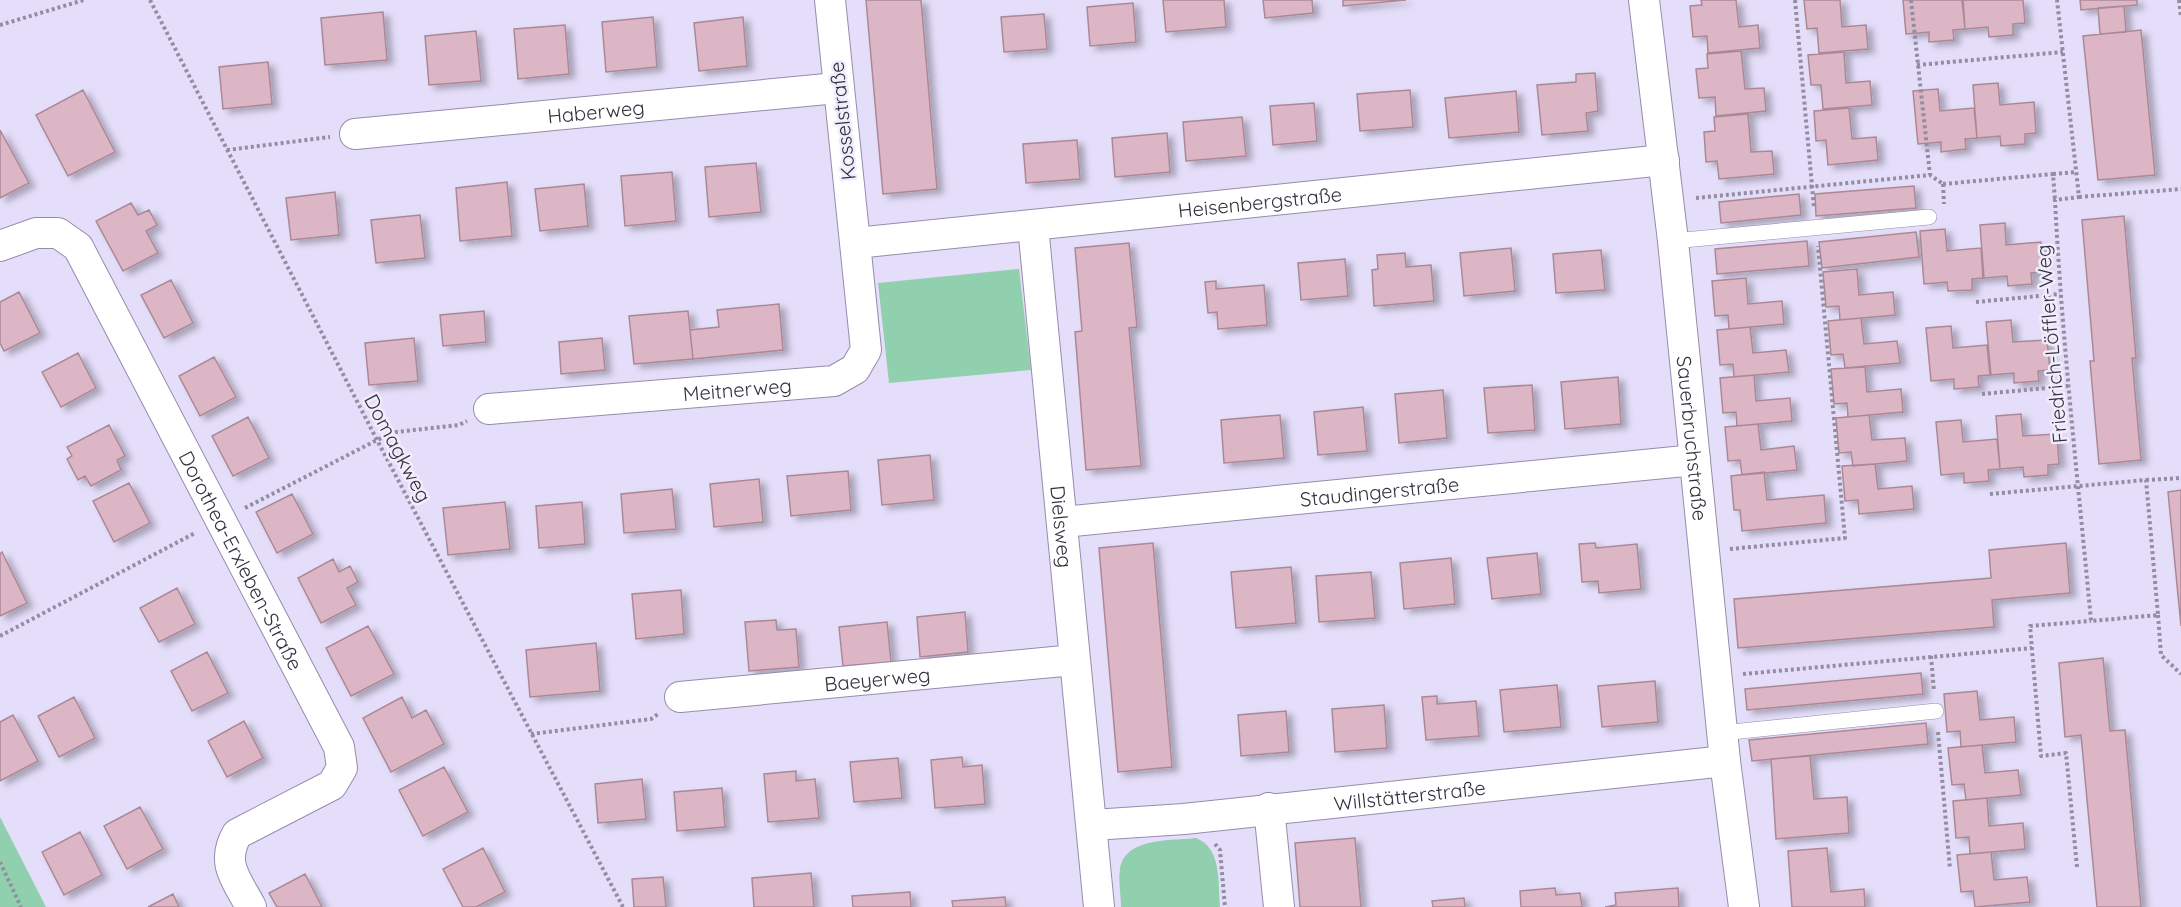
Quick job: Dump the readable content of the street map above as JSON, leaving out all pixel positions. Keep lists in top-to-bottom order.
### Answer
{
  "streets": {
    "street": [
      "Haberweg",
      "Kosselstraße",
      "Heisenbergstraße",
      "Meitnerweg",
      "Sauerbruchstraße",
      "Staudingerstraße",
      "Dielsweg",
      "Dorothea-Erxleben-Straße",
      "Baeyerweg",
      "Willstätterstraße"
    ],
    "path": ["Friedrich-Löffler-Weg", "Domagkweg"]
  },
  "crossings": [
    ["Haberweg", "Kosselstraße"],
    ["Kosselstraße", "Heisenbergstraße"],
    ["Kosselstraße", "Meitnerweg"],
    ["Heisenbergstraße", "Meitnerweg"],
    ["Heisenbergstraße", "Sauerbruchstraße"],
    ["Heisenbergstraße", "Dielsweg"],
    ["Sauerbruchstraße", "Staudingerstraße"],
    ["Sauerbruchstraße", "Willstätterstraße"],
    ["Staudingerstraße", "Dielsweg"],
    ["Dielsweg", "Baeyerweg"],
    ["Dielsweg", "Willstätterstraße"]
  ]
}
